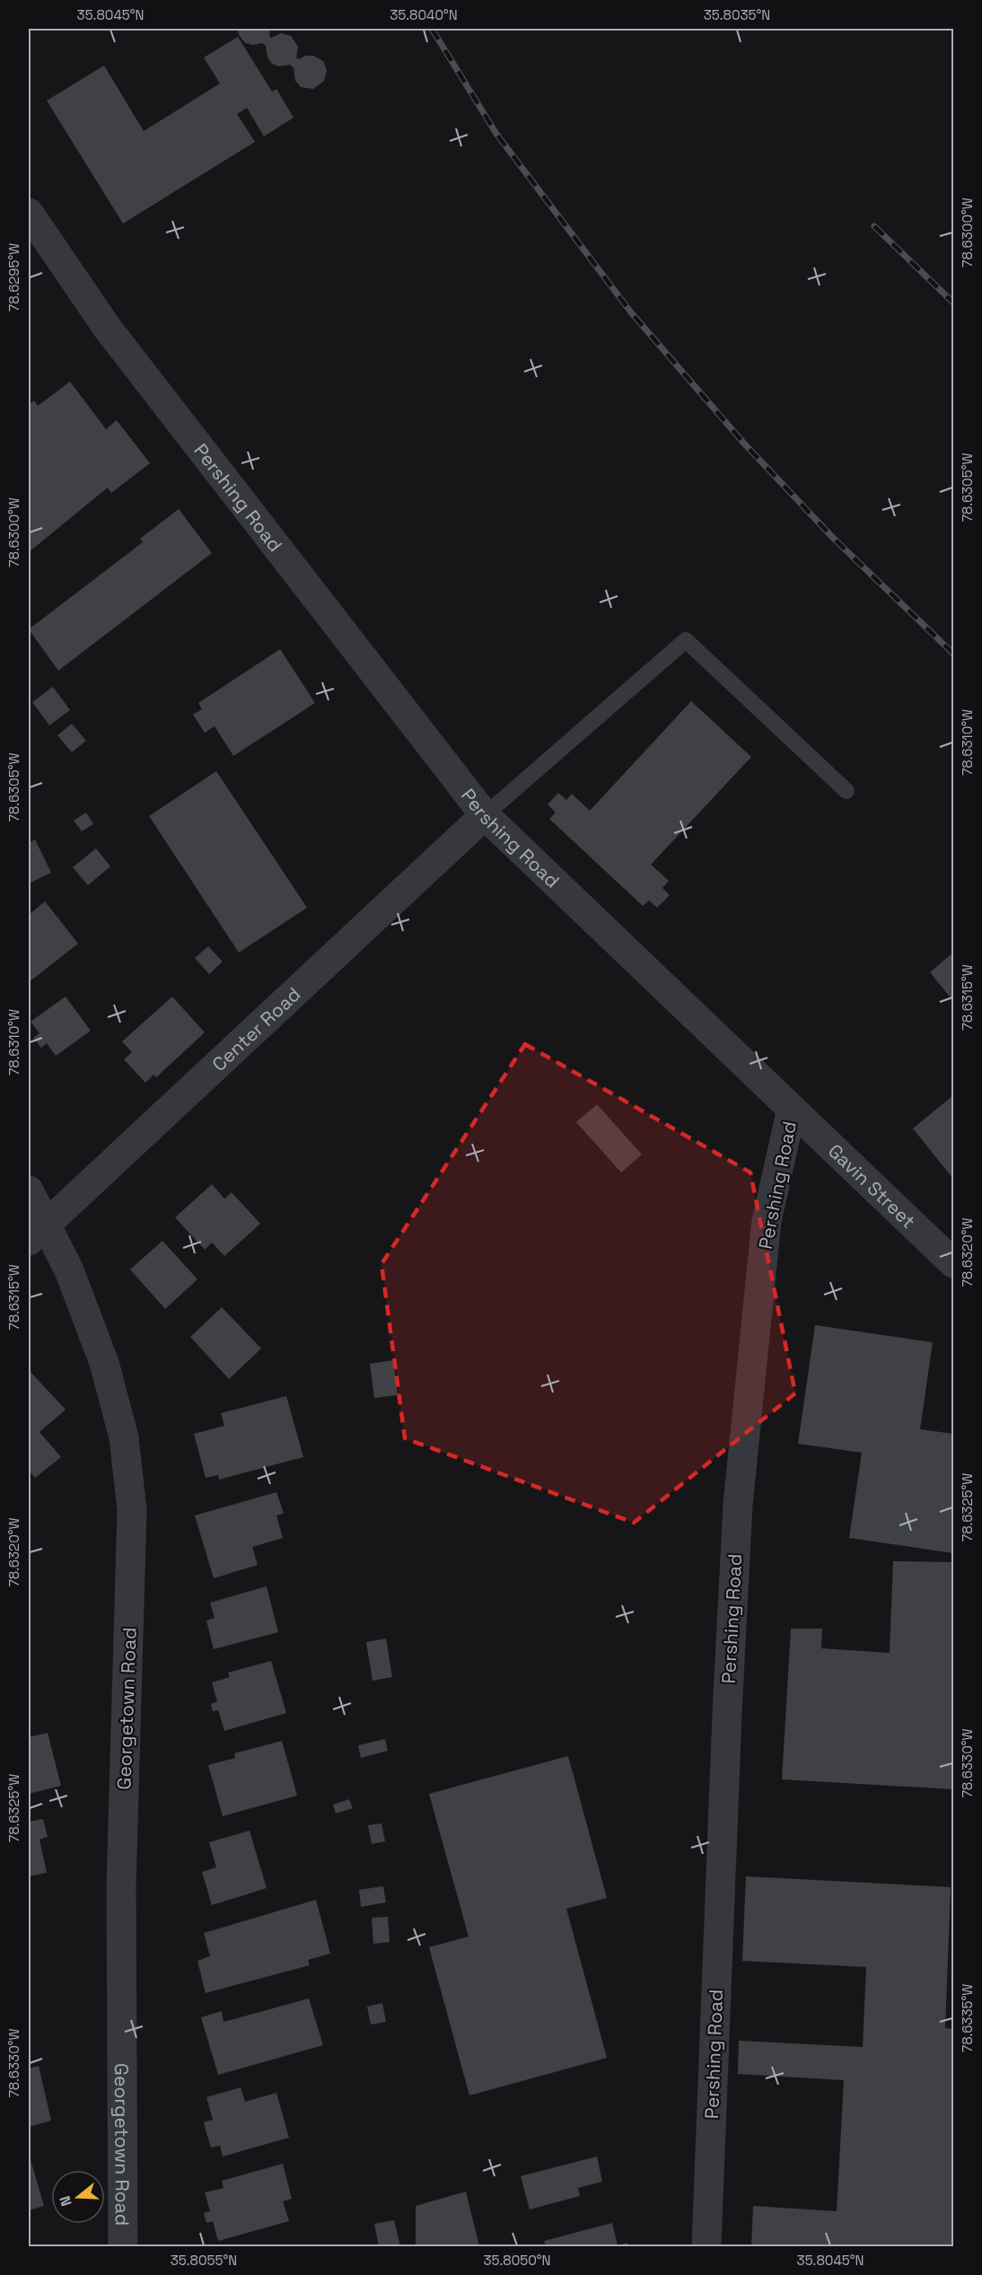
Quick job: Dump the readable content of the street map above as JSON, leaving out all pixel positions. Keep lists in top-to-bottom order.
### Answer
{
  "streets": {
    "street": [
      "Pershing Road",
      "Center Road",
      "Gavin Street",
      "Georgetown Road"
    ]
  },
  "crossings": [
    ["Pershing Road", "Center Road"],
    ["Pershing Road", "Gavin Street"],
    ["Center Road", "Georgetown Road"]
  ],
  "north": "left",
  "coordinates": [
    "35.8045°N",
    "35.8040°N",
    "35.8035°N",
    "78.6300°W",
    "78.6295°W",
    "78.6305°W",
    "78.6310°W",
    "78.6315°W",
    "78.6320°W",
    "78.6325°W",
    "78.6330°W",
    "78.6335°W",
    "35.8055°N",
    "35.8050°N"
  ]
}
